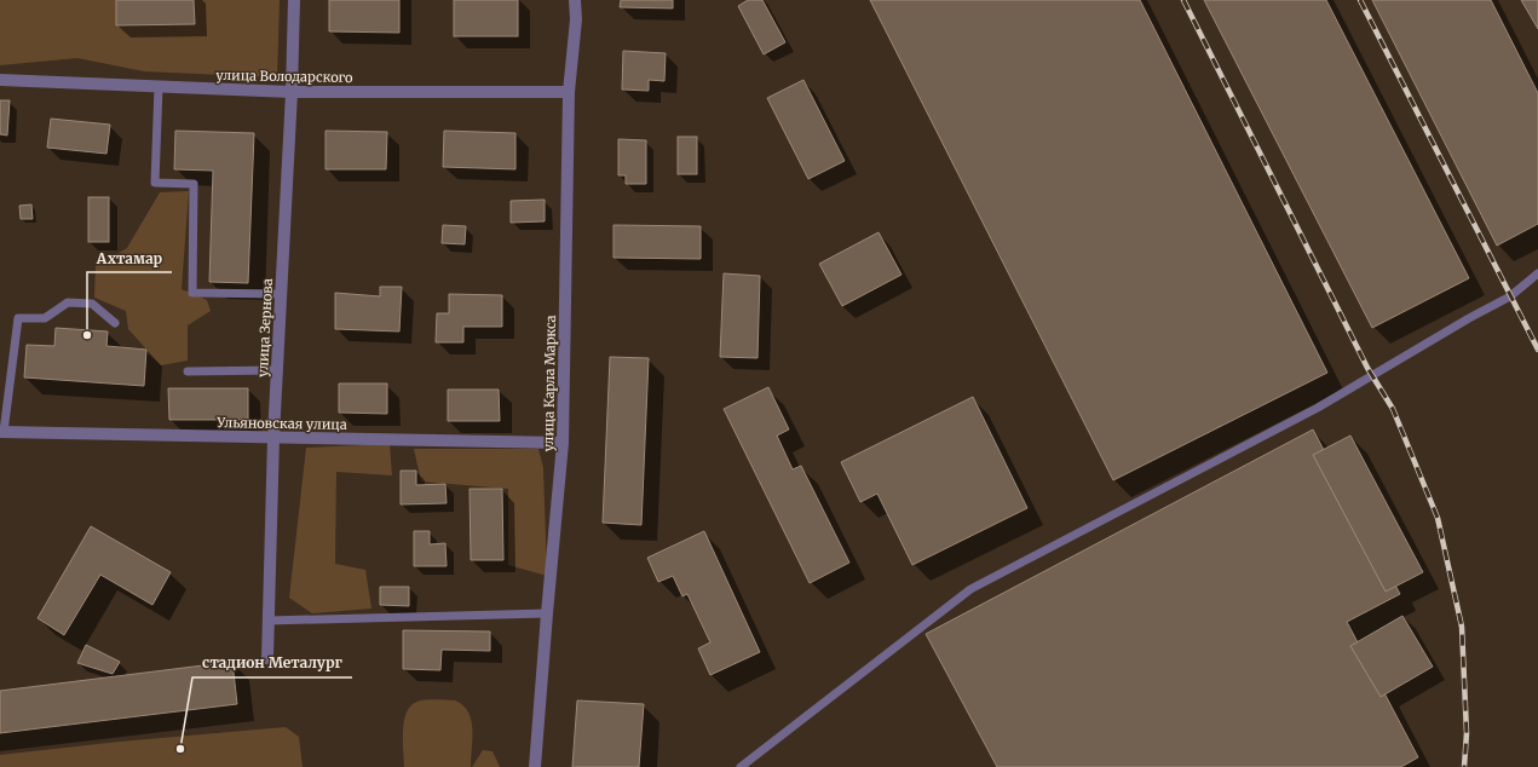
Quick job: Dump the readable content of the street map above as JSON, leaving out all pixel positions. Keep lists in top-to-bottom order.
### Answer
{
  "streets": {
    "street": [
      "улица Володарского",
      "улица Зернова",
      "улица Карла Маркса",
      "Ульяновская улица"
    ]
  },
  "crossings": [
    ["улица Володарского", "улица Зернова"],
    ["улица Володарского", "улица Карла Маркса"],
    ["улица Зернова", "Ульяновская улица"],
    ["улица Карла Маркса", "Ульяновская улица"]
  ],
  "places": ["Ахтамар", "стадион Металург"]
}
